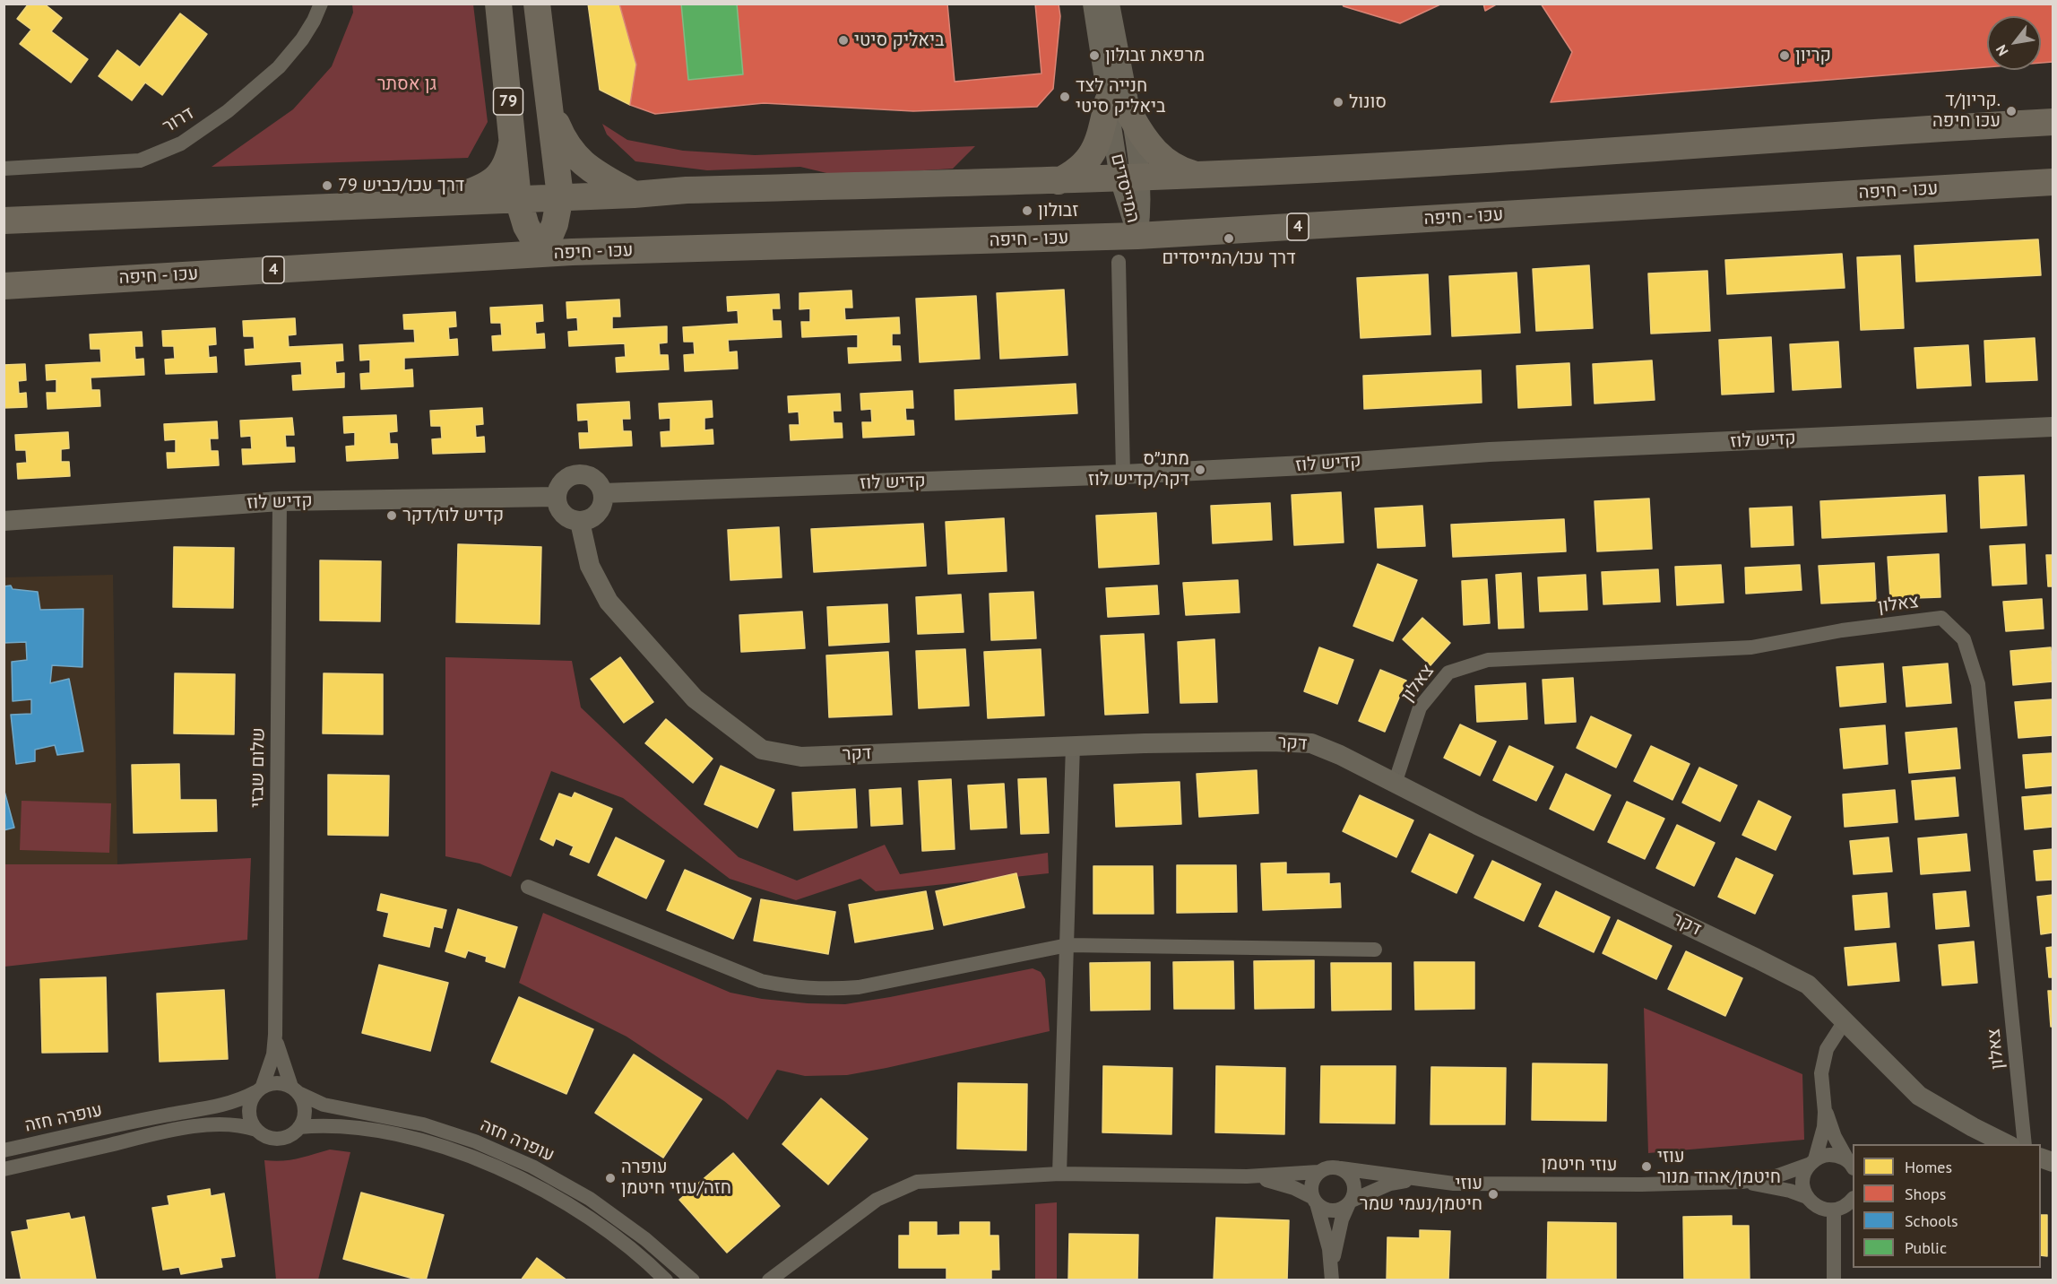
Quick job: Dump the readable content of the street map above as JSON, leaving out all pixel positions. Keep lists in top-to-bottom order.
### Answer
{
  "streets": {
    "highway": ["79", "עכו - חיפה", "4"],
    "street": [
      "דרור",
      "המייסדים",
      "קדיש לוז",
      "צאלון",
      "דקר",
      "שלום שבזי",
      "עופרה חזה",
      "עוזי חיטמן"
    ]
  },
  "crossings": [
    ["79", "עכו - חיפה"],
    ["המייסדים", "עכו - חיפה"],
    ["קדיש לוז", "דקר"],
    ["קדיש לוז", "שלום שבזי"],
    ["צאלון", "דקר"],
    ["שלום שבזי", "עופרה חזה"]
  ],
  "parks": ["גן אסתר"],
  "places": [
    "ביאליק סיטי",
    "מרפאת זבולון",
    "קריון",
    "חנייה לצד ביאליק סיטי",
    "סונול",
    "קריון/ד. עכו חיפה",
    "דרך עכו/כביש 79",
    "זבולון",
    "דרך עכו/המייסדים",
    "מתנ״ס דקר/קדיש לוז",
    "קדיש לוז/דקר",
    "עוזי חיטמן/אהוד מנור",
    "עופרה חזה/עוזי חיטמן",
    "עוזי חיטמן/נעמי שמר"
  ],
  "legend": [
    "Homes",
    "Shops",
    "Schools",
    "Public"
  ],
  "north": "bottom left"
}
